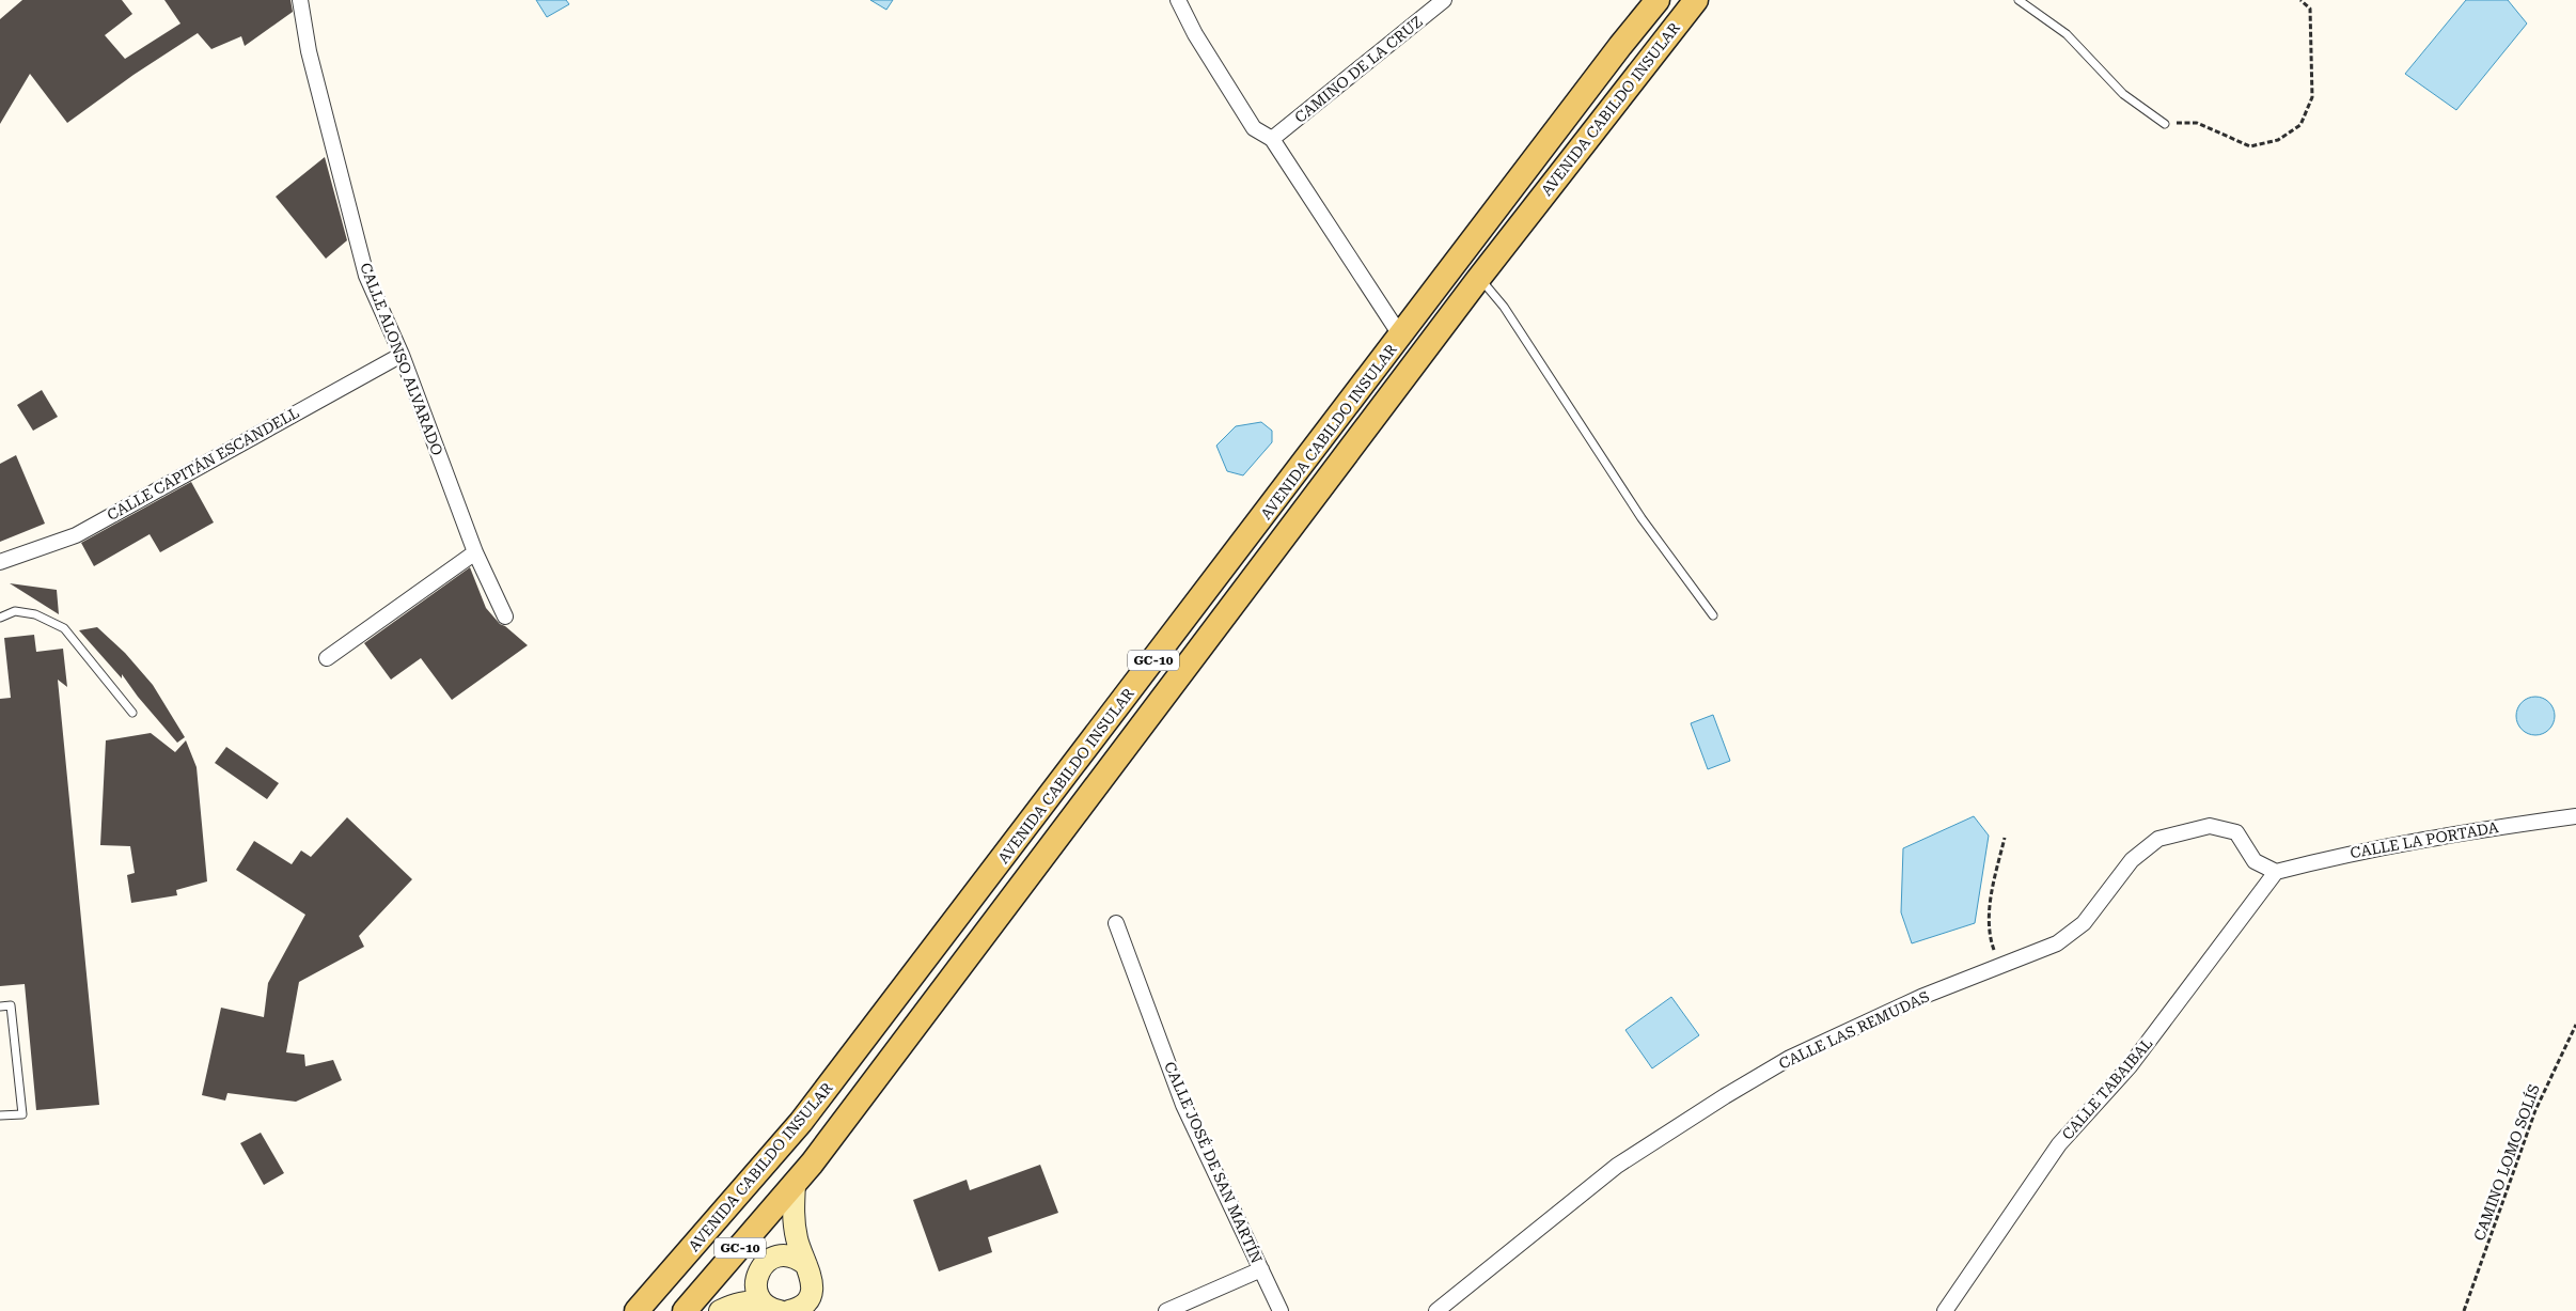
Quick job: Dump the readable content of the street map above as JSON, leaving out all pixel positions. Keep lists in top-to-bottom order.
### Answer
{
  "streets": {
    "main road": ["AVENIDA CABILDO INSULAR", "GC-10"],
    "street": [
      "CAMINO DE LA CRUZ",
      "CALLE ALONSO ALVARADO",
      "CALLE CAPITÁN ESCANDELL",
      "CALLE LA PORTADA",
      "CALLE LAS REMUDAS",
      "CALLE TABAIBAL",
      "CALLE JOSÉ DE SAN MARTÍN"
    ],
    "path": ["CAMINO LOMO SOLÍS"]
  },
  "crossings": [
    ["CALLE ALONSO ALVARADO", "CALLE CAPITÁN ESCANDELL"],
    ["CALLE LA PORTADA", "CALLE LAS REMUDAS"],
    ["CALLE LA PORTADA", "CALLE TABAIBAL"],
    ["CALLE LAS REMUDAS", "CALLE TABAIBAL"]
  ]
}
